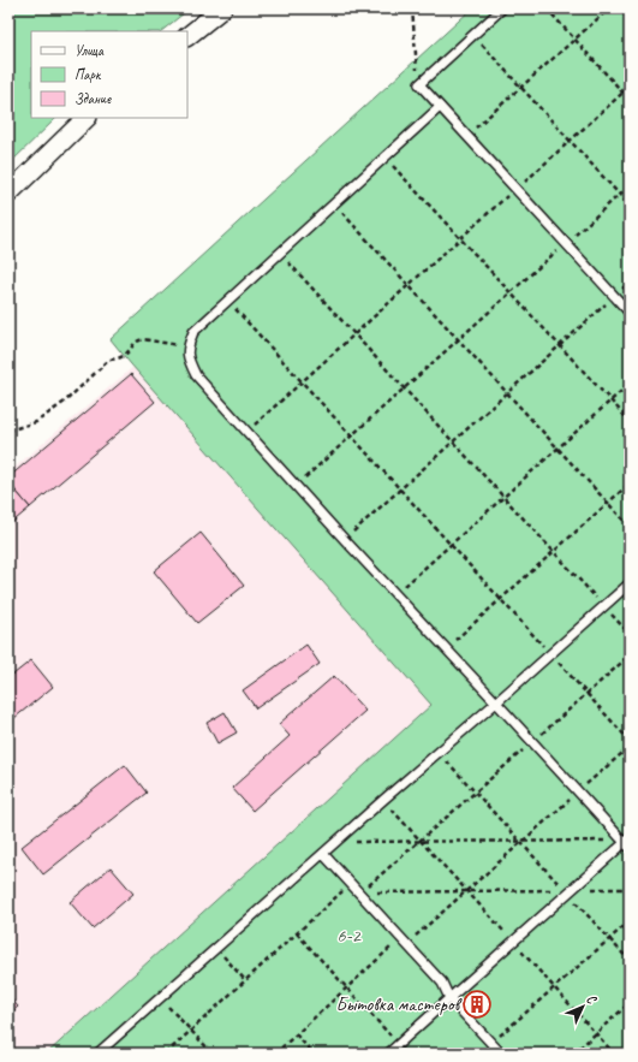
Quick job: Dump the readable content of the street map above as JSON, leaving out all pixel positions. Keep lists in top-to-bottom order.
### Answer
{
  "parks": ["6-2"],
  "places": {
    "building": ["Бытовка мастеров"]
  },
  "legend": ["Улица", "Парк", "Здание"],
  "north": "top right"
}
